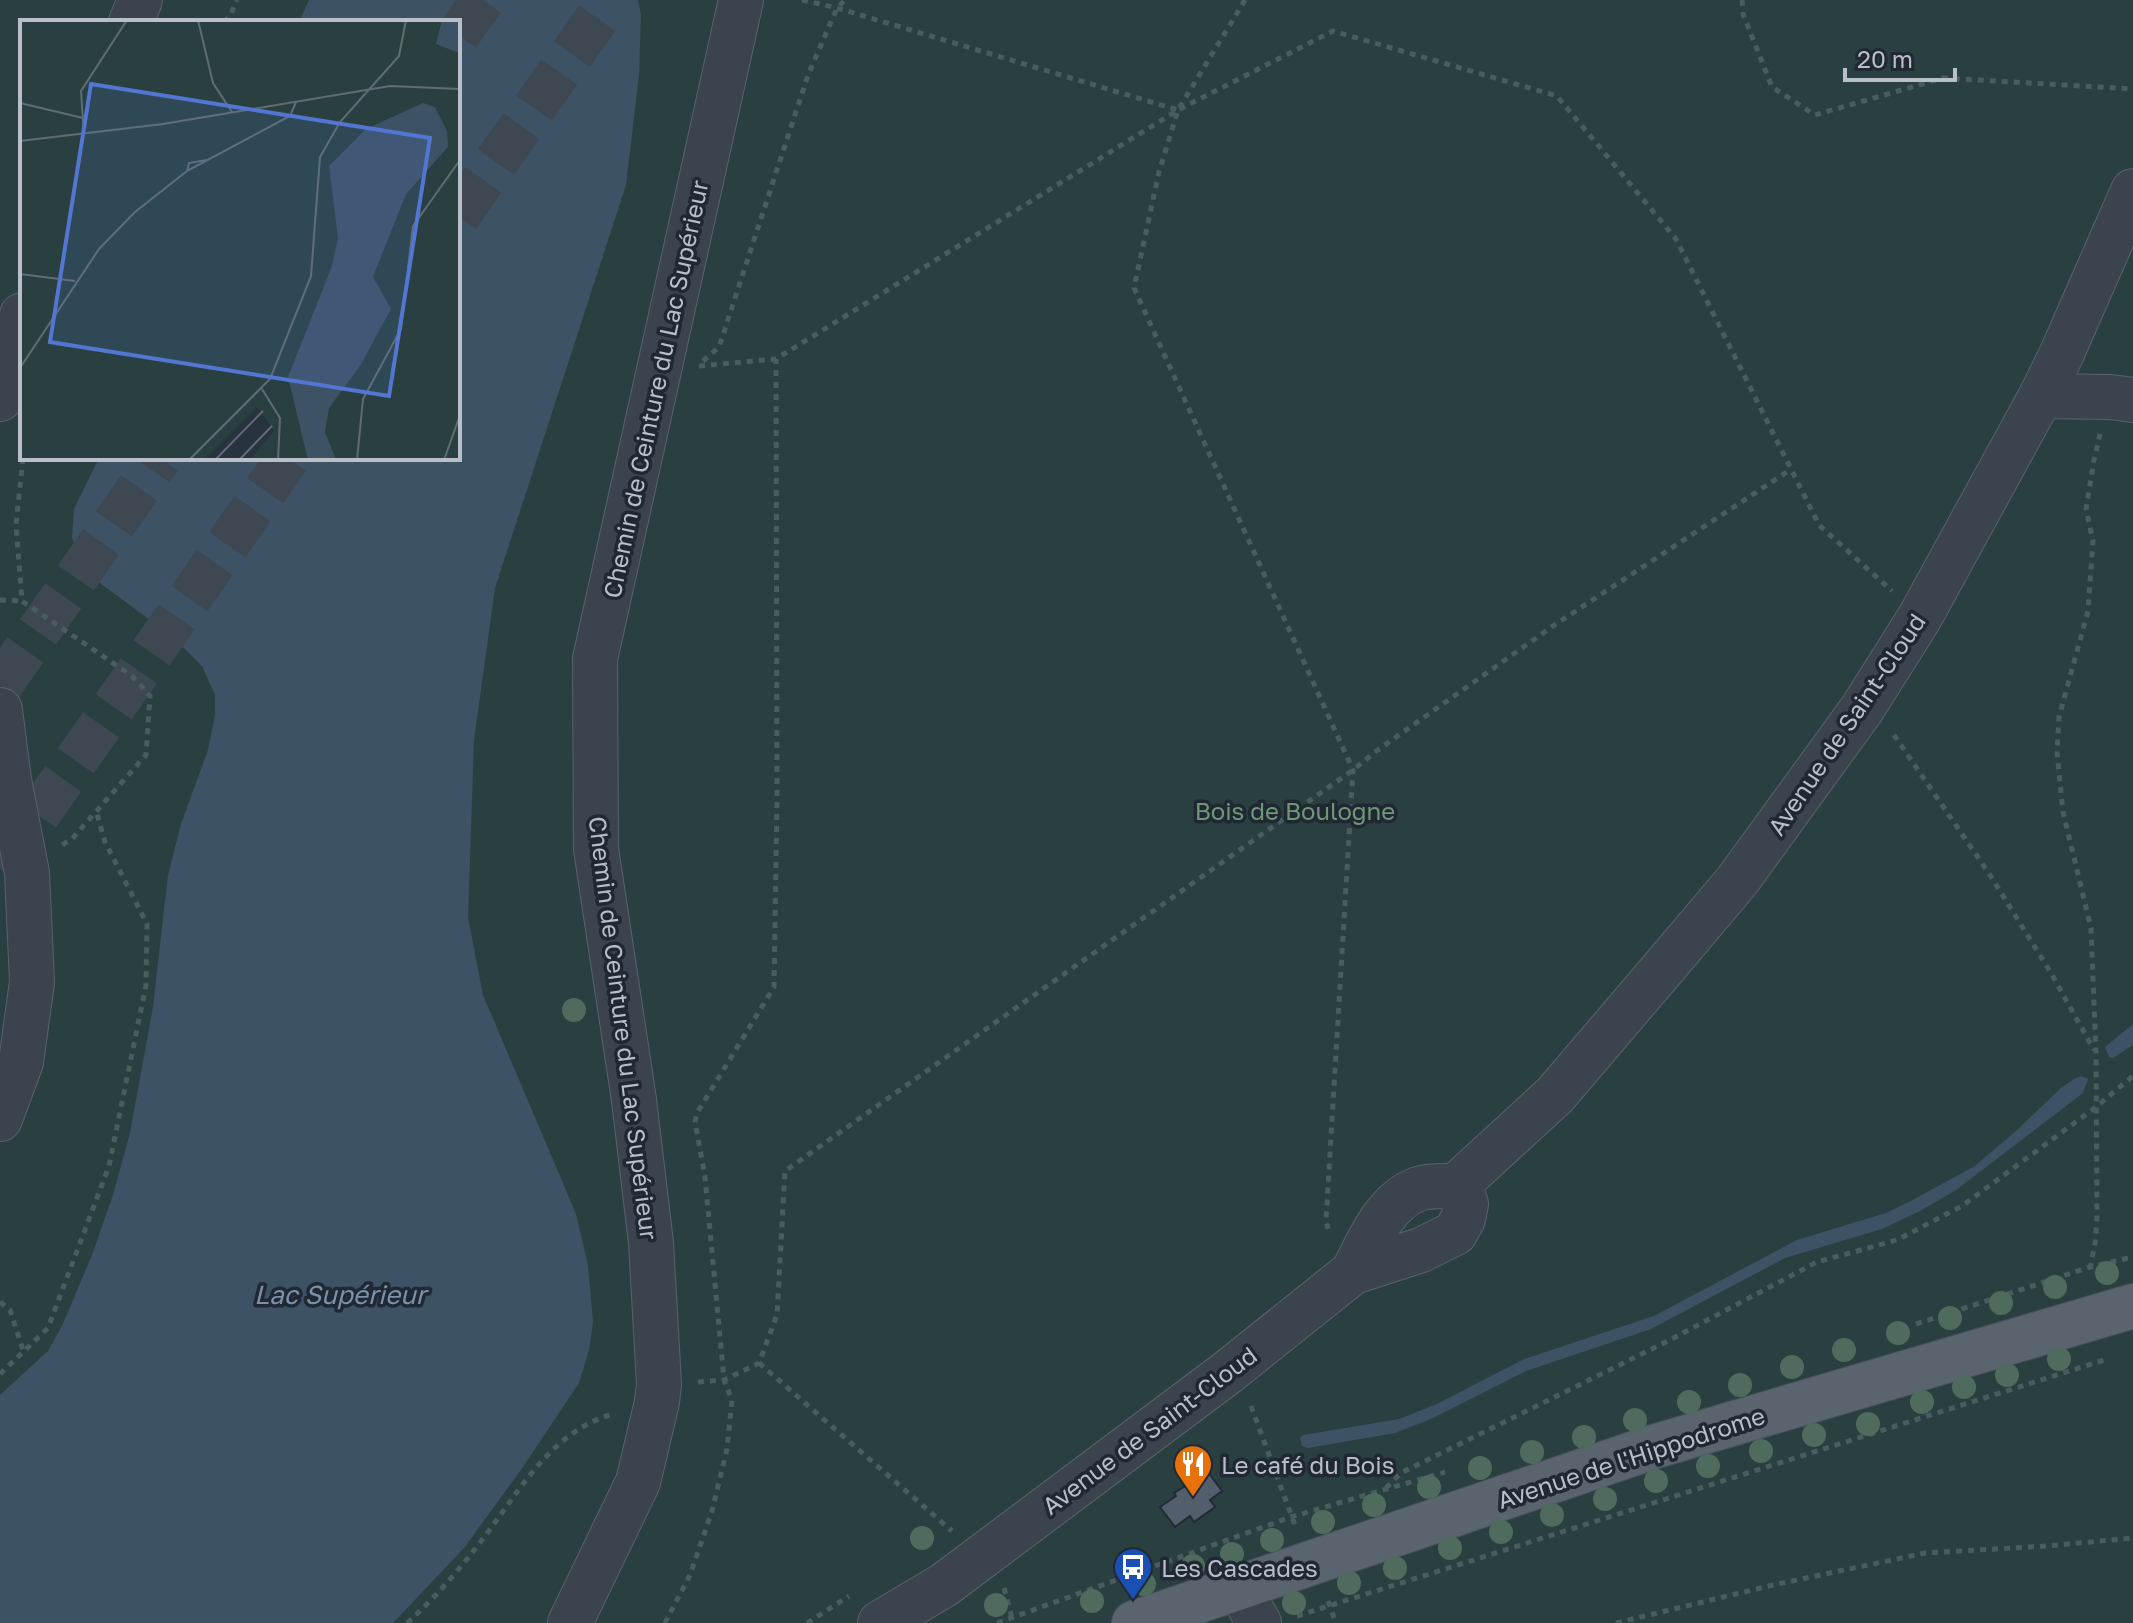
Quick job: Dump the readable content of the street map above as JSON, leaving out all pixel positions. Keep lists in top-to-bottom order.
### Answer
{
  "streets": {
    "main road": ["Avenue de l'Hippodrome"],
    "street": ["Chemin de Ceinture du Lac Supérieur", "Avenue de Saint-Cloud"]
  },
  "water": ["Lac Supérieur"],
  "parks": ["Bois de Boulogne"],
  "places": {
    "restaurant": ["Le café du Bois"],
    "bus stop": ["Les Cascades"]
  },
  "scale_bar": "20 m"
}
